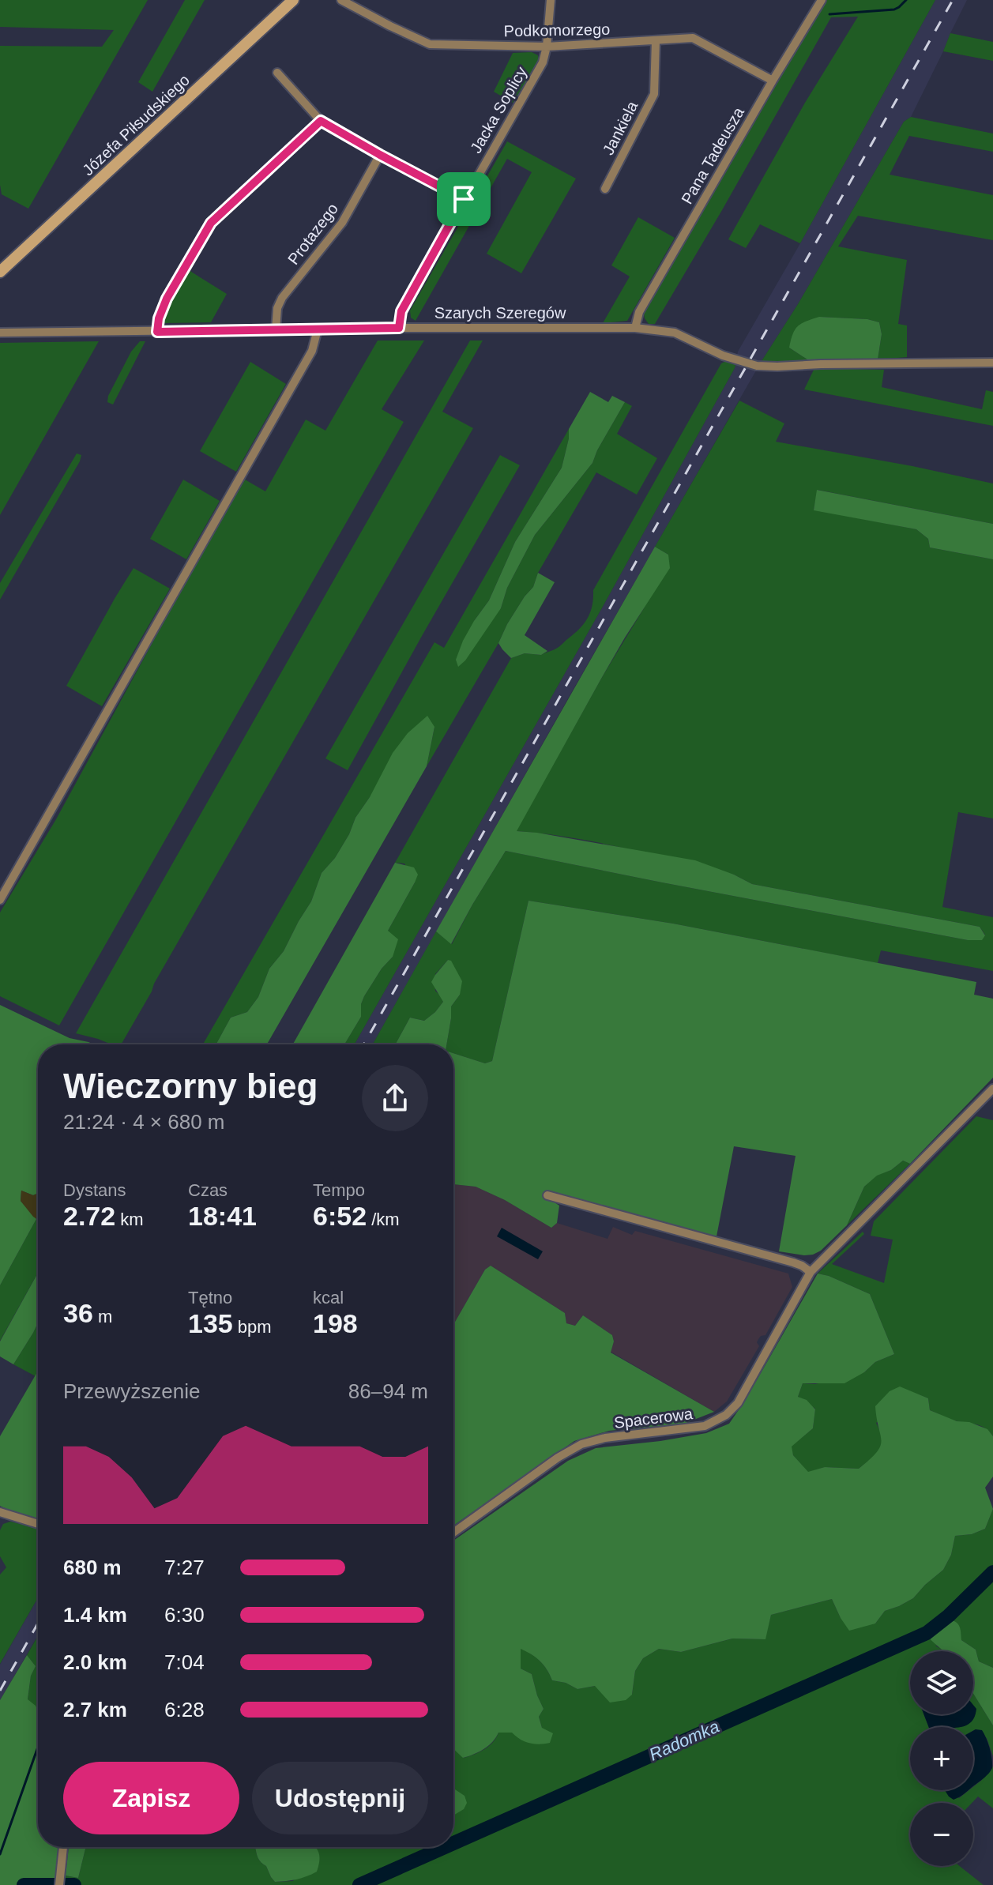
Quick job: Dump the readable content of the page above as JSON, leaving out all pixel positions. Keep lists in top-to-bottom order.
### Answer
{
  "streets": {
    "street": [
      "Podkomorzego",
      "Jacka Soplicy",
      "Józefa Piłsudskiego",
      "Jankiela",
      "Pana Tadeusza",
      "Protazego",
      "Szarych Szeregów",
      "Spacerowa"
    ]
  },
  "crossings": [
    ["Podkomorzego", "Jacka Soplicy"],
    ["Podkomorzego", "Jankiela"],
    ["Podkomorzego", "Pana Tadeusza"],
    ["Jacka Soplicy", "Szarych Szeregów"],
    ["Pana Tadeusza", "Szarych Szeregów"],
    ["Protazego", "Szarych Szeregów"]
  ],
  "water": ["Radomka"],
  "page": {
    "heading": ["Wieczorny bieg", "21:24 · 4 × 680 m"],
    "stats": [
      ["Dystans", "2.72 km"],
      ["Czas", "18:41"],
      ["Tempo", "6:52 /km"],
      ["36 m"],
      ["Tętno", "135 bpm"],
      ["kcal", "198"]
    ],
    "chart": ["Przewyższenie", "86–94 m"],
    "list": [
      {
        "name": "680 m",
        "note": "7:27"
      },
      {
        "name": "1.4 km",
        "note": "6:30"
      },
      {
        "name": "2.0 km",
        "note": "7:04"
      },
      {
        "name": "2.7 km",
        "note": "6:28"
      }
    ],
    "map_buttons": ["+", "−"],
    "buttons": ["Zapisz", "Udostępnij"]
  }
}
